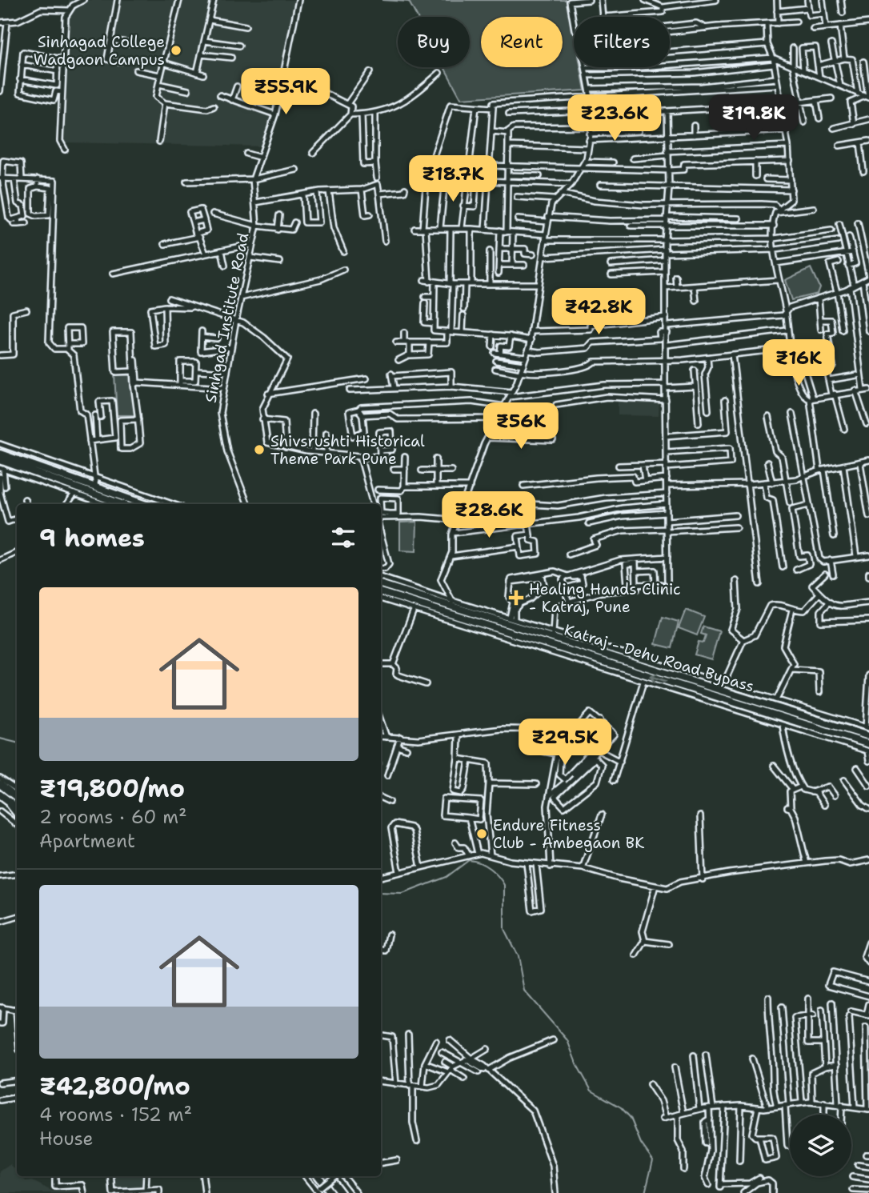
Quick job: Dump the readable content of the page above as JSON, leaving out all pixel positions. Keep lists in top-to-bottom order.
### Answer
{
  "streets": {
    "highway": ["Katraj - Dehu Road Bypass"],
    "street": ["Sinhgad Institute Road"]
  },
  "places": {
    "other": ["Sinhagad College Wadgaon Campus", "Shivsrushti Historical Theme Park Pune", "Endure Fitness Club - Ambegaon BK"],
    "health": ["Healing Hands Clinic - Katraj, Pune"]
  },
  "page": {
    "chip": ["Buy", "Rent", "Filters"],
    "price": [
      "₹55.9K",
      "₹23.6K",
      "₹19.8K",
      "₹18.7K",
      "₹42.8K",
      "₹16K",
      "₹56K",
      "₹28.6K",
      "₹29.5K"
    ],
    "heading": "9 homes",
    "list": [
      {
        "name": "₹19,800/mo",
        "note": "2 rooms · 60 m² · Apartment"
      },
      {
        "name": "₹42,800/mo",
        "note": "4 rooms · 152 m² · House"
      }
    ]
  }
}
